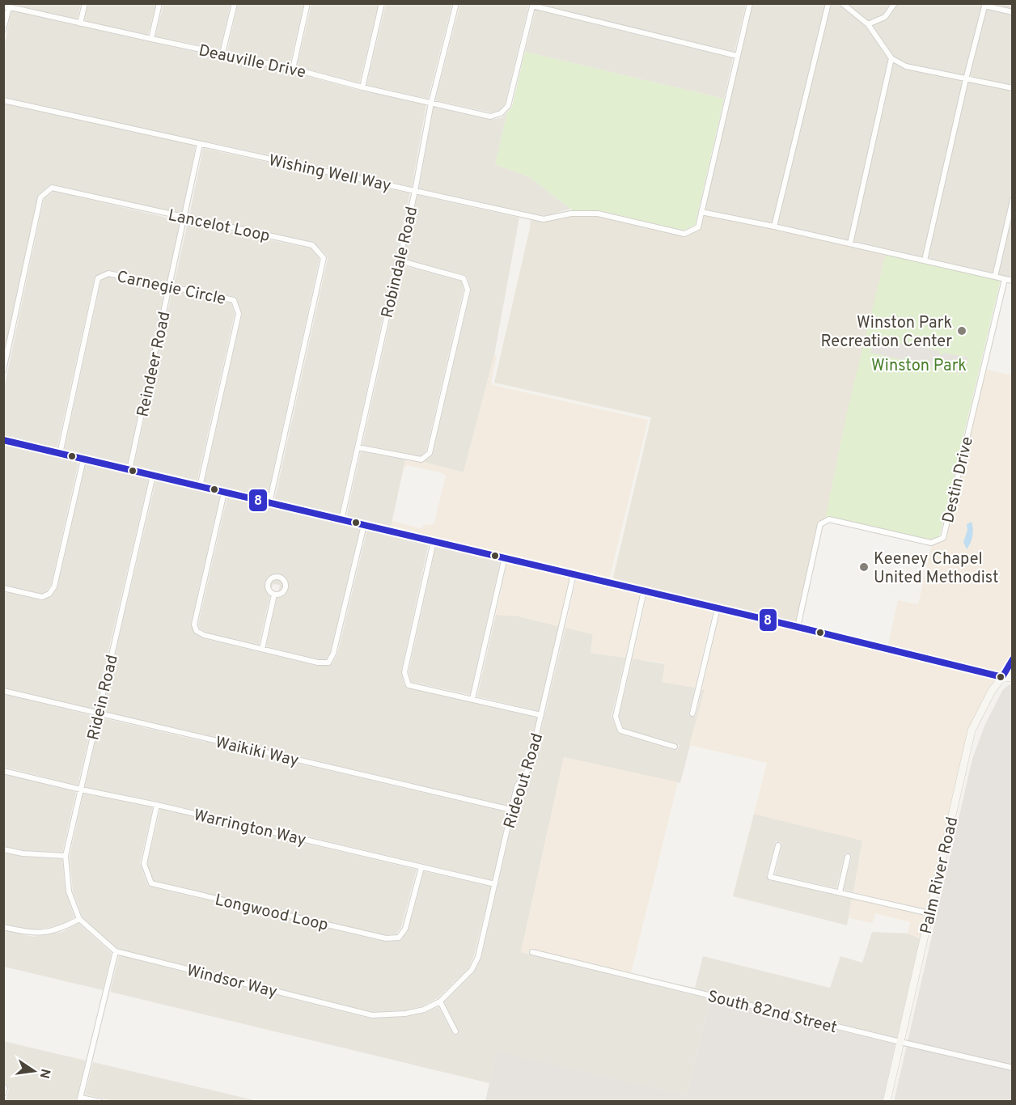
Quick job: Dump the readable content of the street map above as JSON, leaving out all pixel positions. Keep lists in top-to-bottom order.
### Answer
{
  "streets": {
    "street": [
      "Deauville Drive",
      "Wishing Well Way",
      "Lancelot Loop",
      "Robindale Road",
      "Carnegie Circle",
      "Reindeer Road",
      "Destin Drive",
      "Ridein Road",
      "Waikiki Way",
      "Rideout Road",
      "Warrington Way",
      "Palm River Road",
      "Longwood Loop",
      "Windsor Way",
      "South 82nd Street"
    ]
  },
  "crossings": [
    ["Deauville Drive", "Robindale Road"],
    ["Wishing Well Way", "Robindale Road"],
    ["Wishing Well Way", "Reindeer Road"],
    ["Lancelot Loop", "Reindeer Road"],
    ["Carnegie Circle", "Reindeer Road"],
    ["Ridein Road", "Waikiki Way"],
    ["Ridein Road", "Warrington Way"],
    ["Ridein Road", "Windsor Way"],
    ["Waikiki Way", "Rideout Road"],
    ["Rideout Road", "Warrington Way"],
    ["Rideout Road", "Windsor Way"],
    ["Warrington Way", "Longwood Loop"],
    ["Palm River Road", "South 82nd Street"]
  ],
  "parks": ["Winston Park"],
  "places": ["Winston Park Recreation Center", "Keeney Chapel United Methodist"],
  "lines": ["transit line 8"],
  "north": "right"
}
